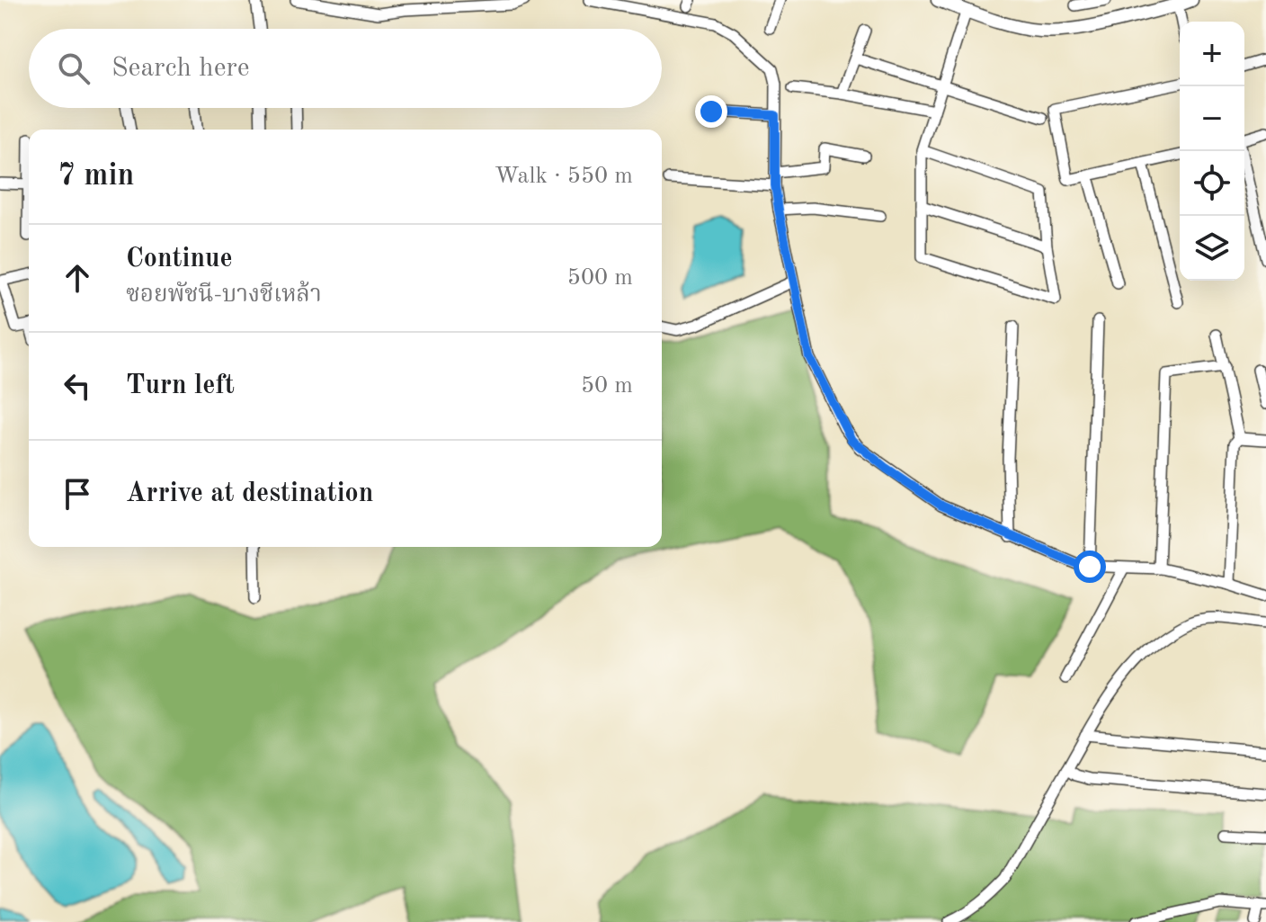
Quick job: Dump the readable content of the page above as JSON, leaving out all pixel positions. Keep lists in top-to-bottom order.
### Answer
{
  "page": {
    "map_buttons": ["+", "−"],
    "search": "Search here",
    "heading": ["7 min", "Walk · 550 m"],
    "list": [
      ["Continue", "ซอยพัชนี-บางชีเหล้า", "500 m"],
      ["Turn left", "50 m"],
      "Arrive at destination"
    ]
  }
}
